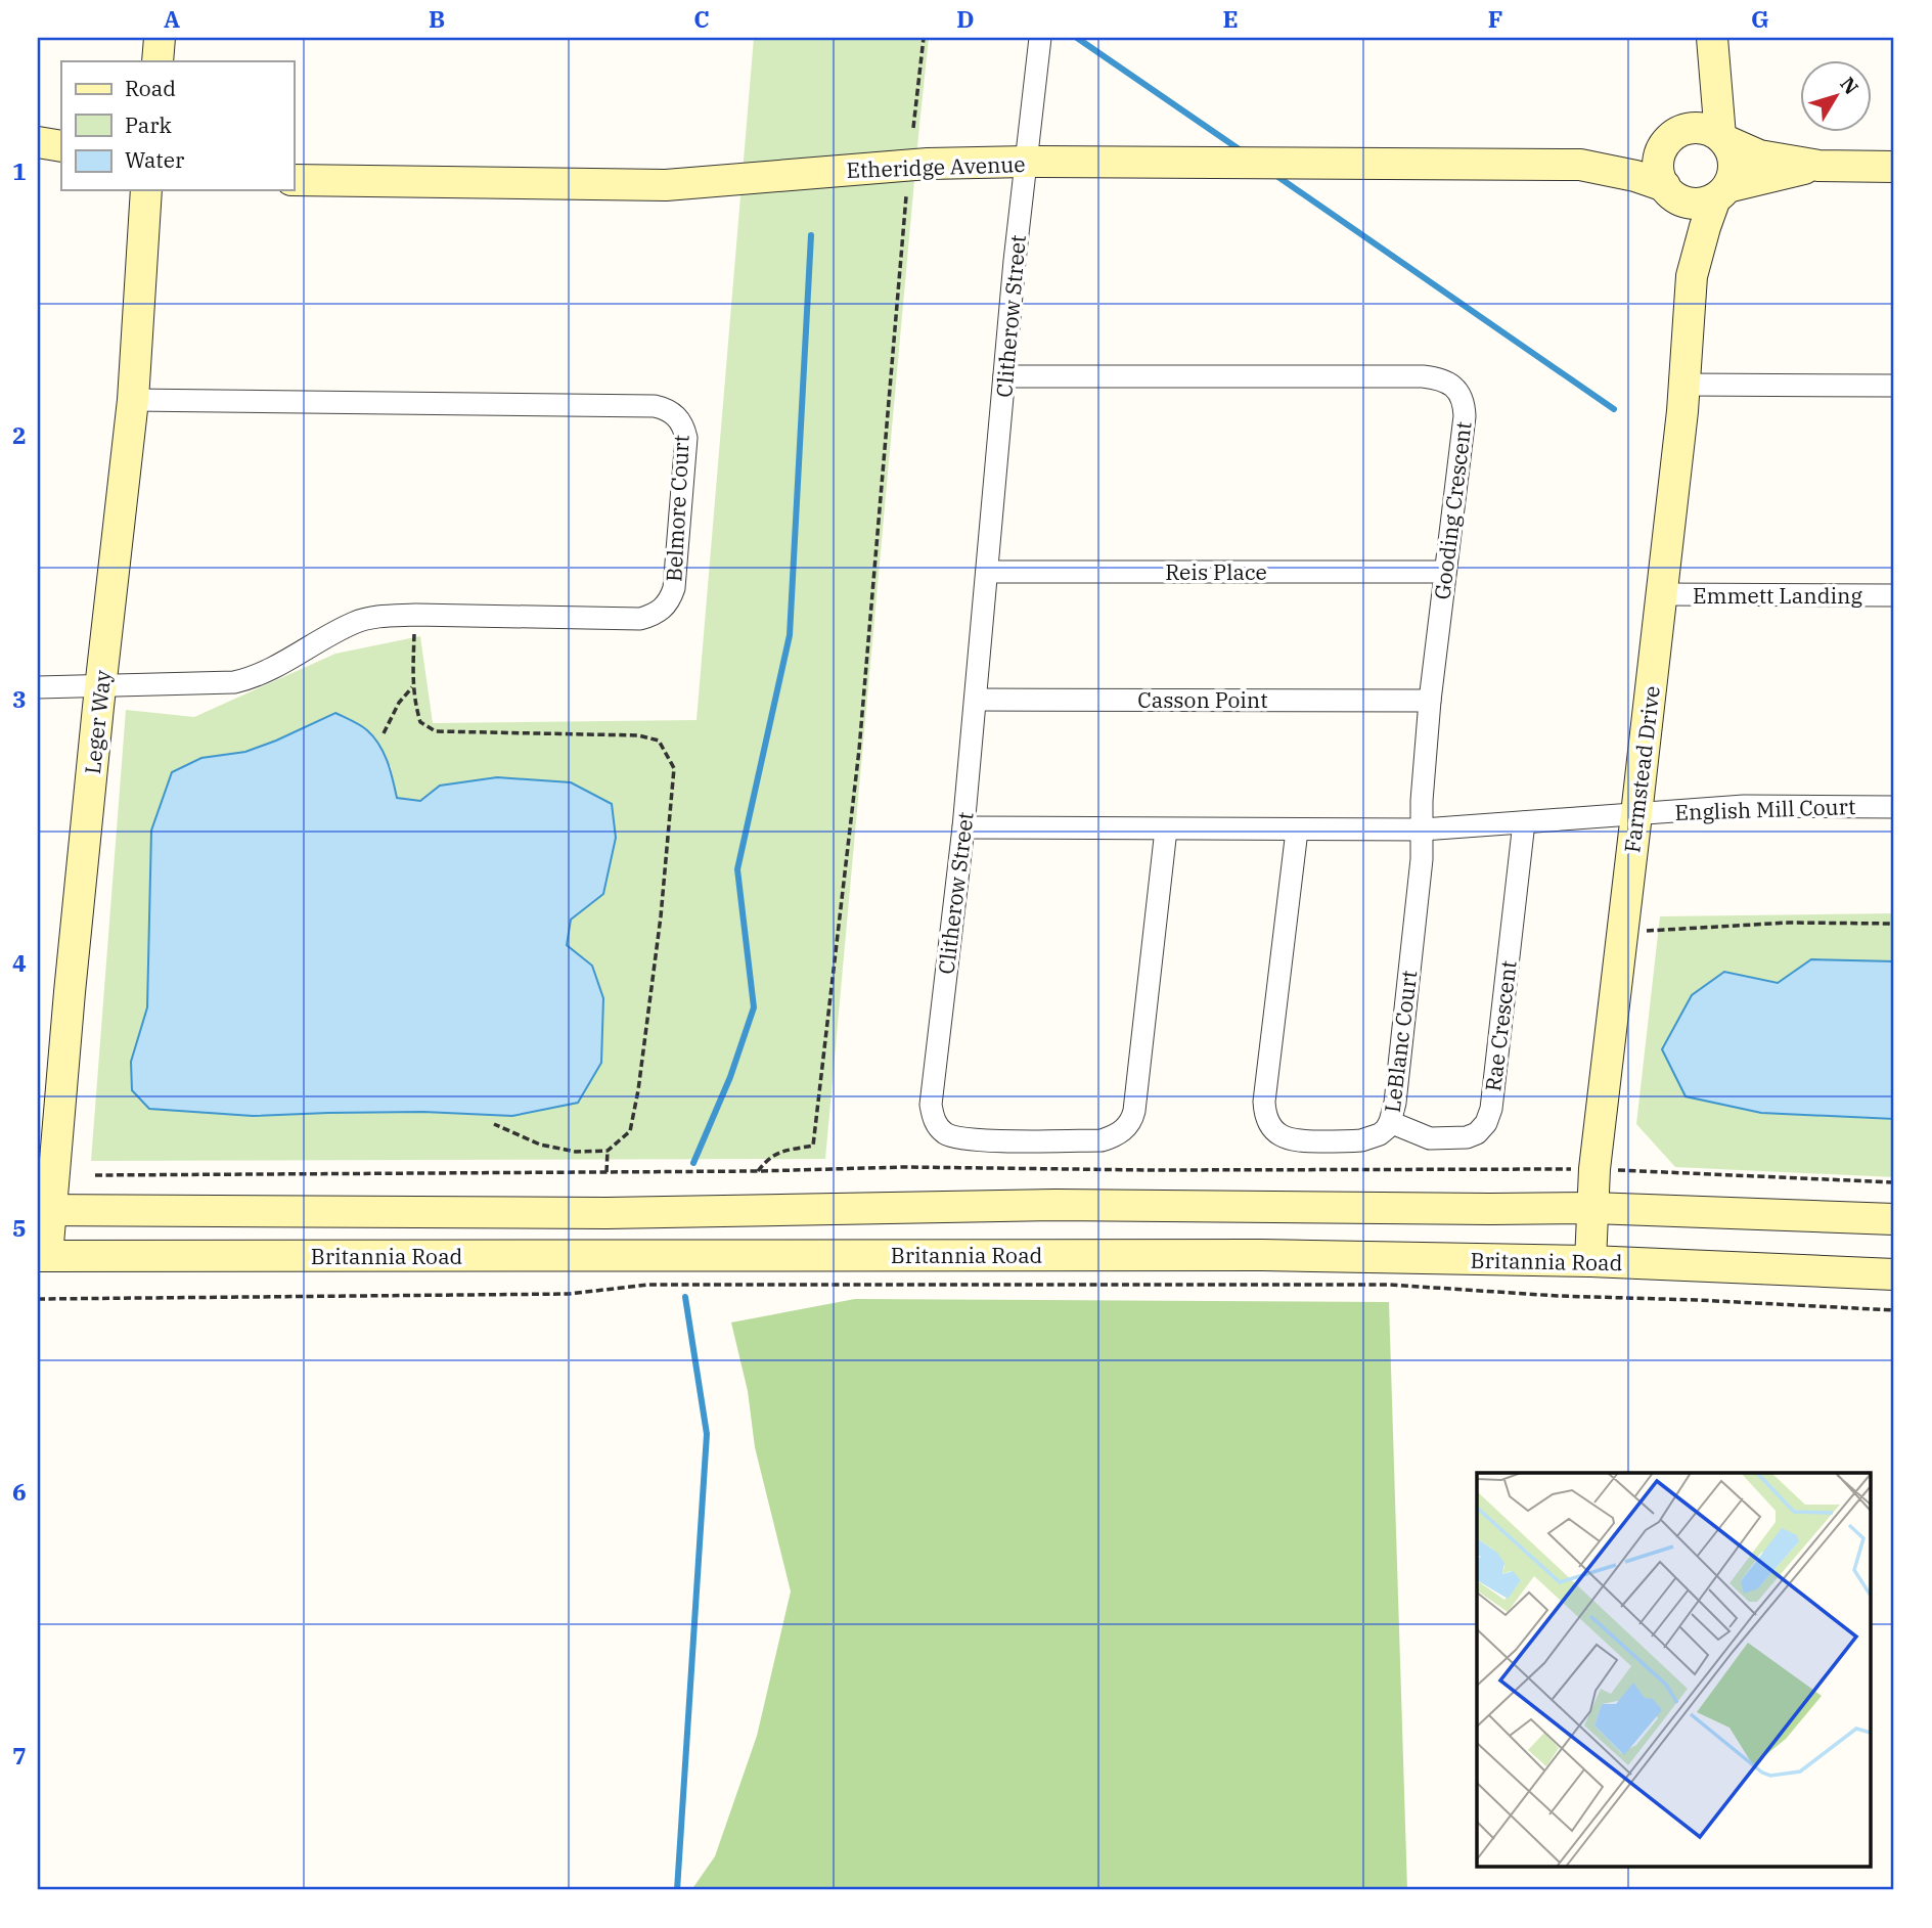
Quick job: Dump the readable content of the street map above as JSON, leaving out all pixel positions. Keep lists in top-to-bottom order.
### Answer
{
  "streets": {
    "street": [
      "Etheridge Avenue",
      "Clitherow Street",
      "Belmore Court",
      "Gooding Crescent",
      "Reis Place",
      "Emmett Landing",
      "Casson Point",
      "Leger Way",
      "Farmstead Drive",
      "English Mill Court",
      "Rae Crescent",
      "LeBlanc Court",
      "Britannia Road"
    ]
  },
  "crossings": [
    ["Etheridge Avenue", "Clitherow Street"],
    ["Etheridge Avenue", "Farmstead Drive"],
    ["Clitherow Street", "Gooding Crescent"],
    ["Clitherow Street", "Reis Place"],
    ["Clitherow Street", "Casson Point"],
    ["Clitherow Street", "English Mill Court"],
    ["Belmore Court", "Leger Way"],
    ["Gooding Crescent", "Reis Place"],
    ["Gooding Crescent", "Casson Point"],
    ["Gooding Crescent", "English Mill Court"],
    ["Gooding Crescent", "LeBlanc Court"],
    ["Emmett Landing", "Farmstead Drive"],
    ["Leger Way", "Britannia Road"],
    ["Farmstead Drive", "English Mill Court"],
    ["Farmstead Drive", "Britannia Road"],
    ["English Mill Court", "Rae Crescent"],
    ["English Mill Court", "LeBlanc Court"],
    ["Rae Crescent", "LeBlanc Court"]
  ],
  "legend": ["Road", "Park", "Water"],
  "north": "top right",
  "grid": {
    "columns": [
      "A",
      "B",
      "C",
      "D",
      "E",
      "F",
      "G"
    ],
    "rows": [
      "1",
      "2",
      "3",
      "4",
      "5",
      "6",
      "7"
    ]
  }
}
